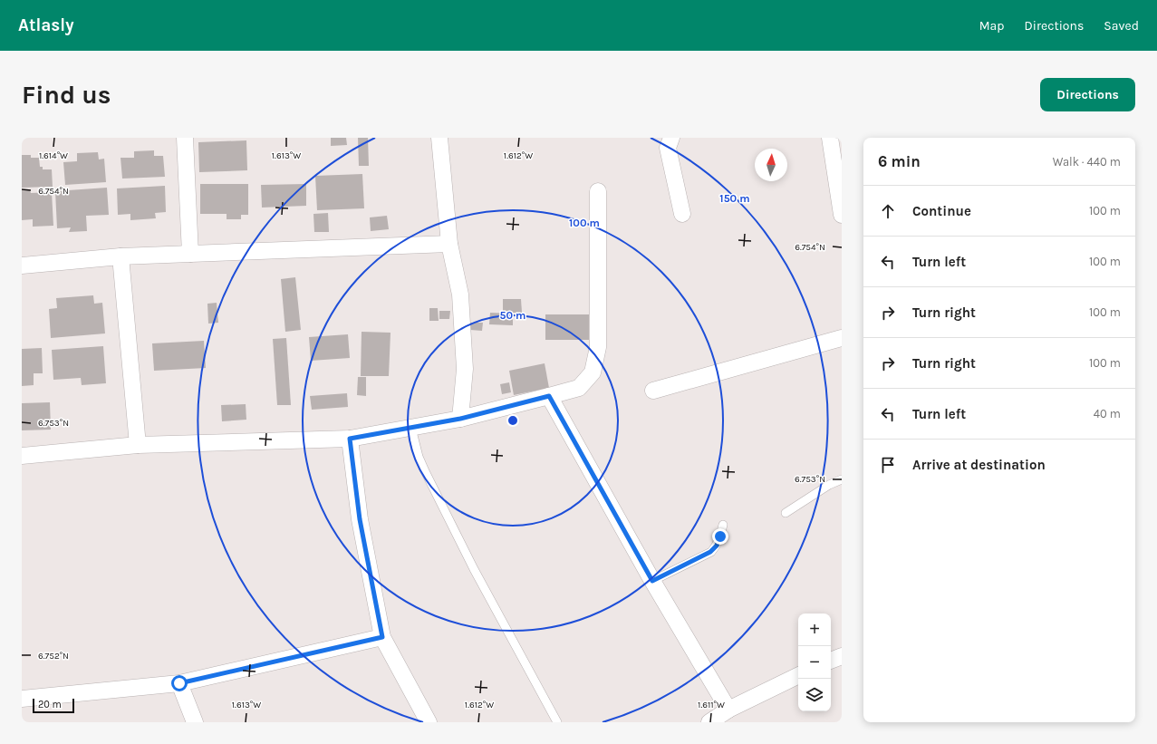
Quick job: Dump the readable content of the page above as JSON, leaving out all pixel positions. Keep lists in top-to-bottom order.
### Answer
{
  "scale_bar": "20 m",
  "north": "top",
  "page": {
    "header": "Atlasly",
    "nav": ["Map", "Directions", "Saved"],
    "buttons": "Directions",
    "title": "Find us",
    "heading": ["6 min", "Walk · 440 m"],
    "list": [
      ["Continue", "100 m"],
      ["Turn left", "100 m"],
      ["Turn right", "100 m"],
      ["Turn right", "100 m"],
      ["Turn left", "40 m"],
      "Arrive at destination"
    ],
    "map_buttons": ["+", "−"],
    "scale": "20 m"
  },
  "coordinates": [
    "1.614°W",
    "1.613°W",
    "1.612°W",
    "6.754°N",
    "6.753°N",
    "6.752°N",
    "1.611°W"
  ],
  "rings": ["150 m", "100 m", "50 m"]
}
